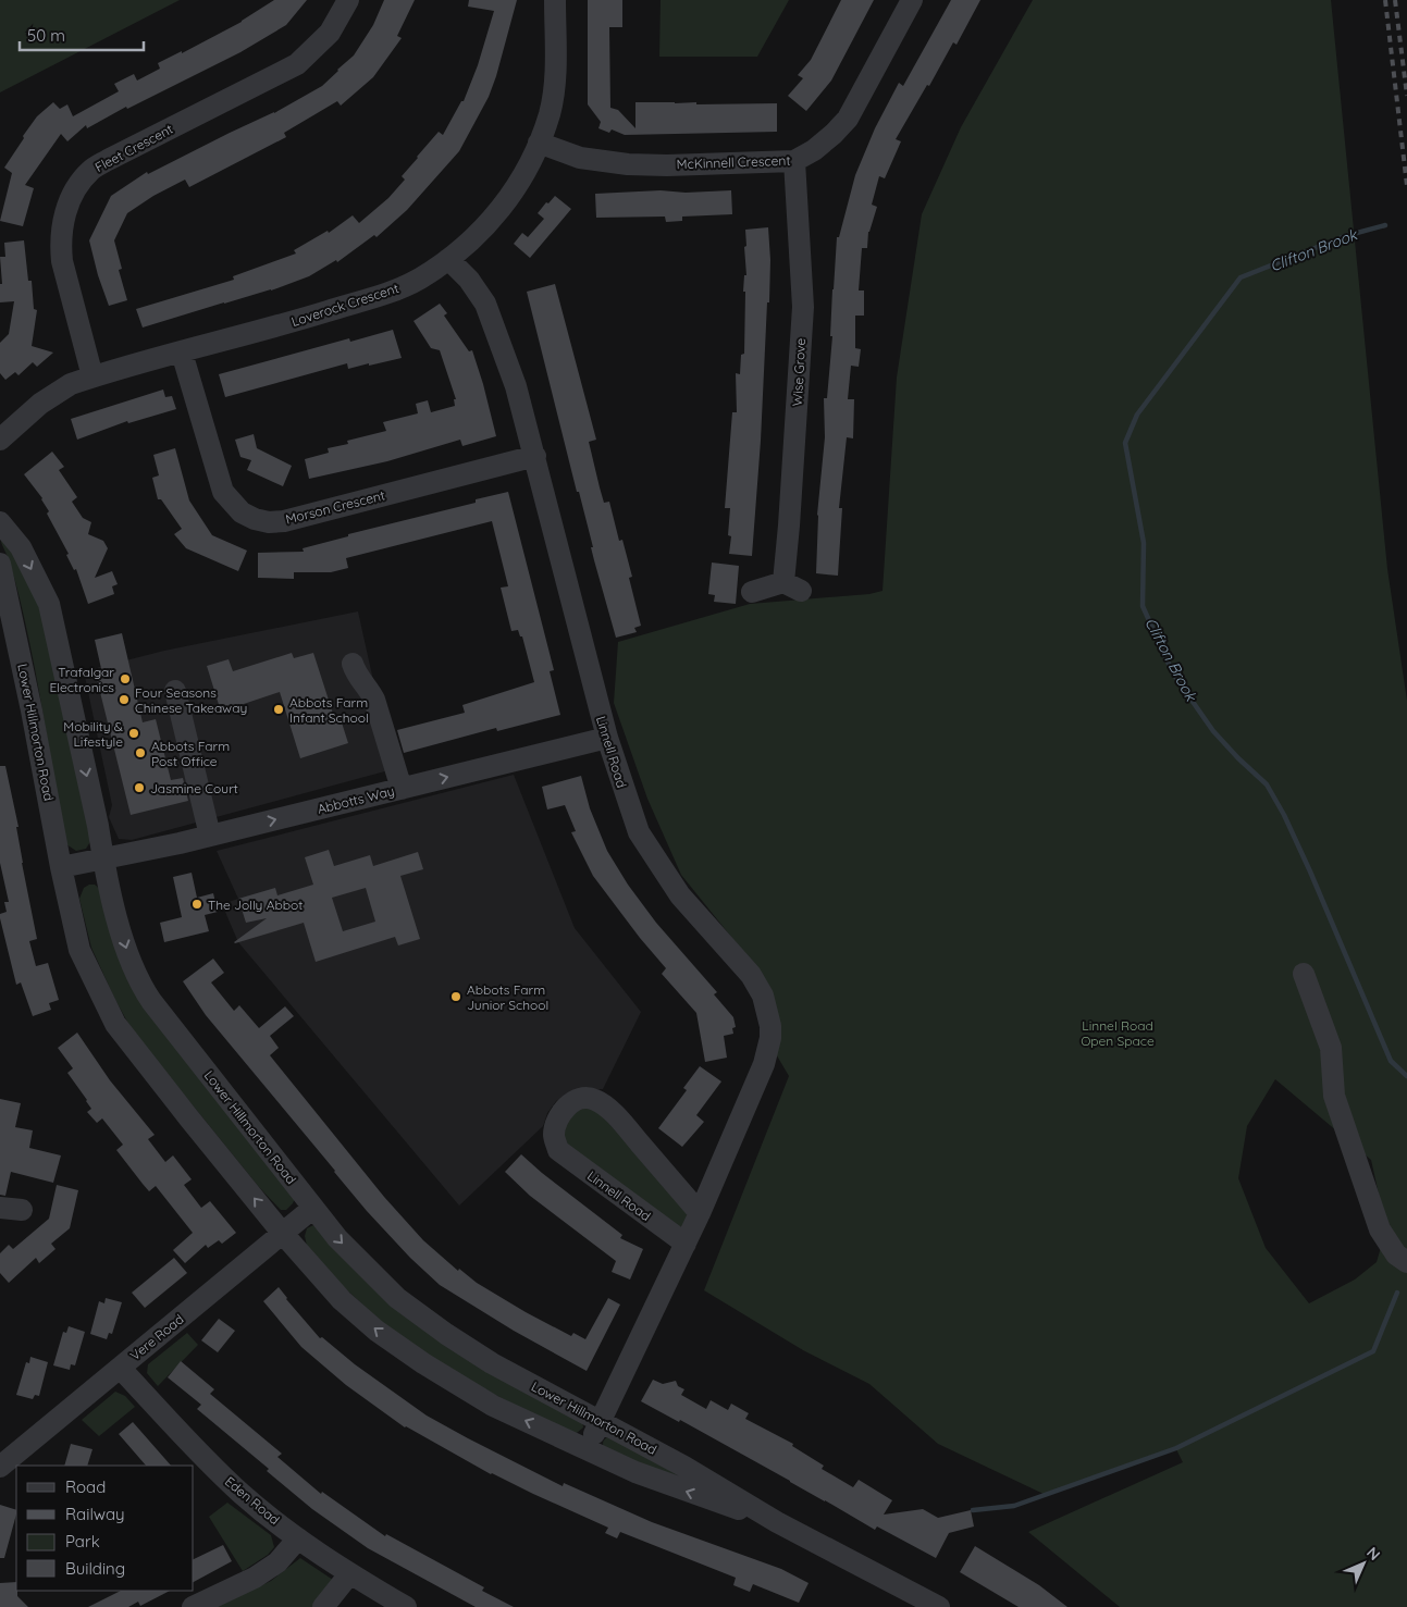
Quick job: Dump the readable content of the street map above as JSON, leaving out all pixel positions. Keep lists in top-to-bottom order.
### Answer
{
  "streets": {
    "street": [
      "Fleet Crescent",
      "McKinnell Crescent",
      "Loverock Crescent",
      "Wise Grove",
      "Morson Crescent",
      "Lower Hillmorton Road",
      "Linnell Road",
      "Abbotts Way",
      "Vere Road",
      "Eden Road"
    ]
  },
  "crossings": [
    ["Fleet Crescent", "Loverock Crescent"],
    ["McKinnell Crescent", "Loverock Crescent"],
    ["McKinnell Crescent", "Wise Grove"],
    ["Loverock Crescent", "Morson Crescent"],
    ["Loverock Crescent", "Linnell Road"],
    ["Morson Crescent", "Linnell Road"],
    ["Lower Hillmorton Road", "Linnell Road"],
    ["Lower Hillmorton Road", "Abbotts Way"],
    ["Lower Hillmorton Road", "Vere Road"],
    ["Linnell Road", "Abbotts Way"],
    ["Vere Road", "Eden Road"]
  ],
  "one_way": ["Abbotts Way"],
  "water": ["Clifton Brook"],
  "parks": ["Linnel Road Open Space"],
  "places": [
    "Trafalgar Electronics",
    "Four Seasons Chinese Takeaway",
    "Abbots Farm Infant School",
    "Mobility & Lifestyle",
    "Abbots Farm Post Office",
    "Jasmine Court",
    "The Jolly Abbot",
    "Abbots Farm Junior School"
  ],
  "legend": [
    "Road",
    "Railway",
    "Park",
    "Building"
  ],
  "scale_bar": "50 m",
  "north": "top right"
}
